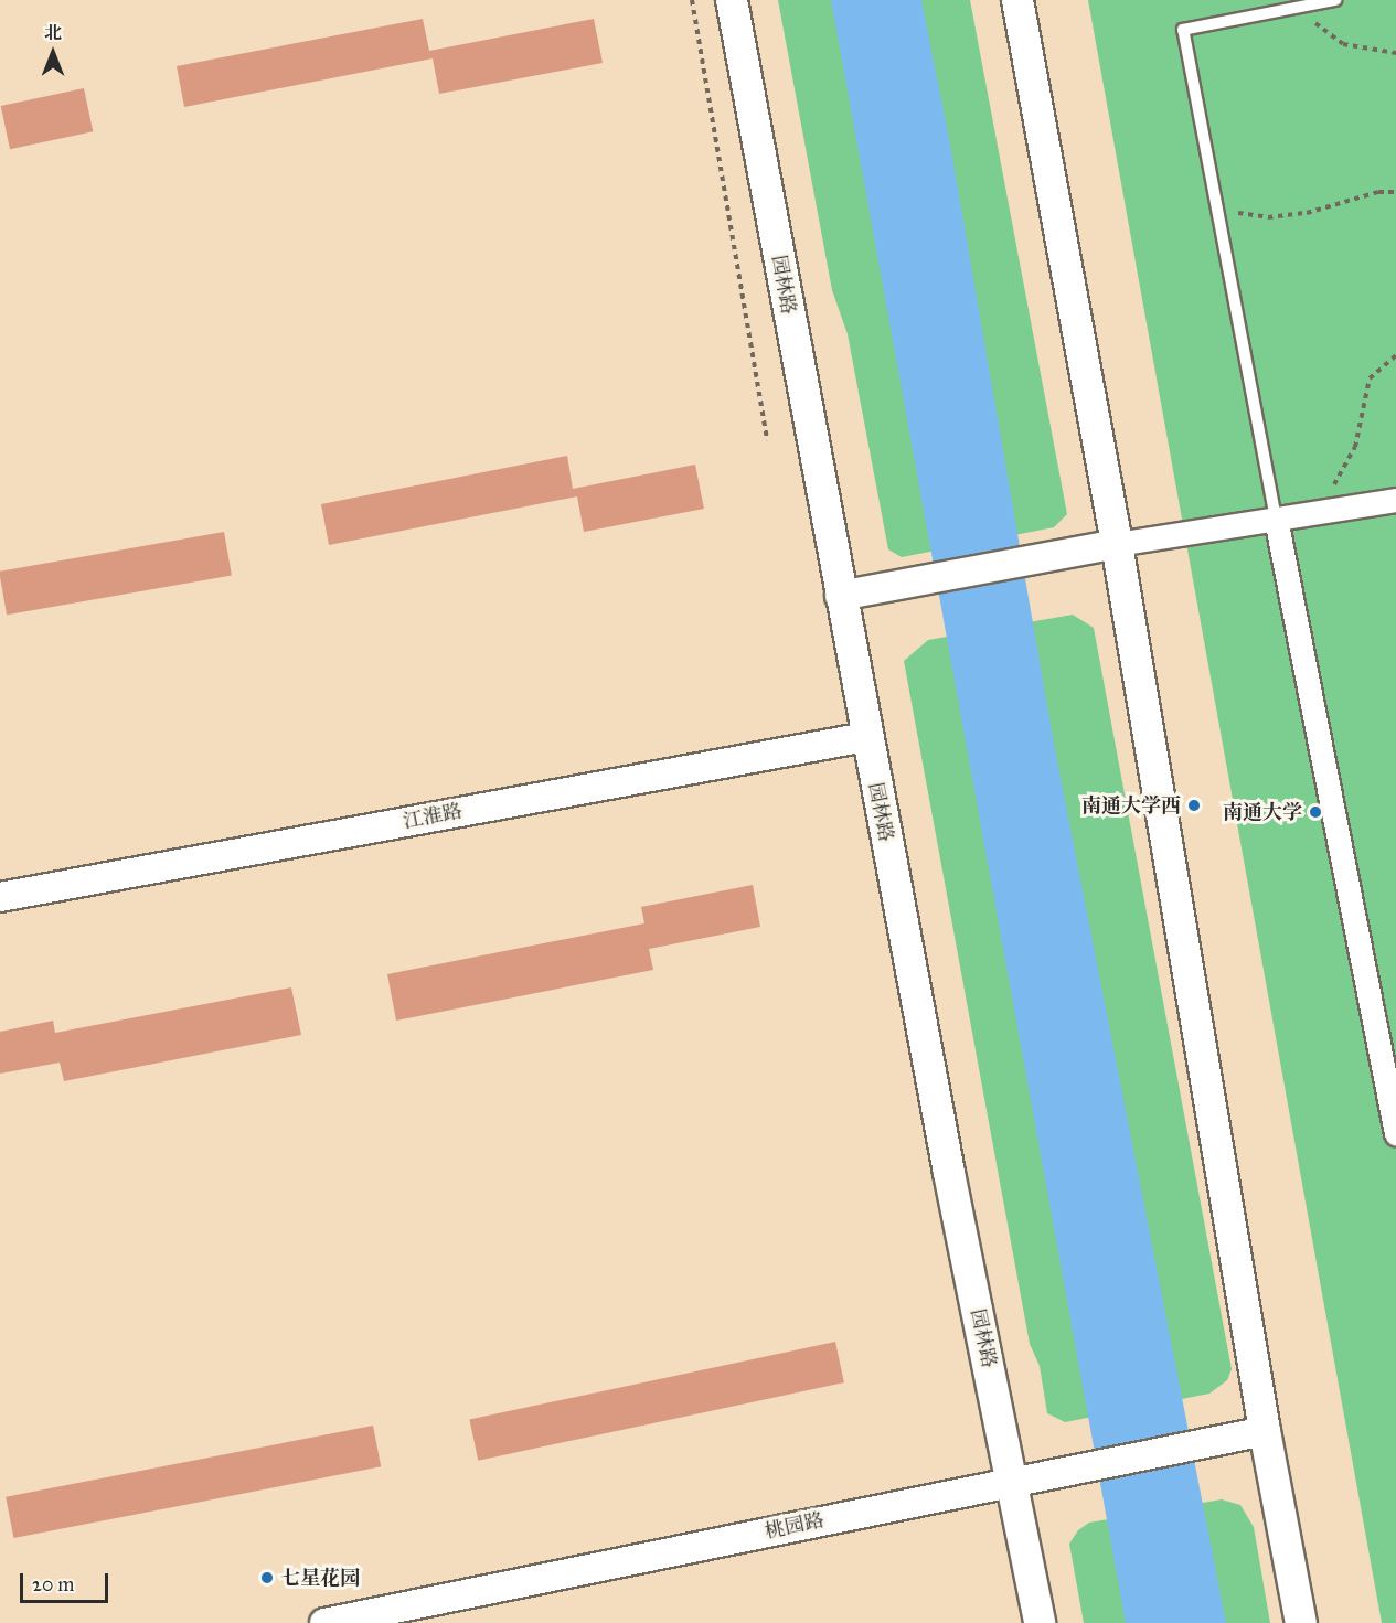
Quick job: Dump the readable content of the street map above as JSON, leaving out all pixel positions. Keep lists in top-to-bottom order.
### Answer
{
  "streets": {
    "main road": ["园林路"],
    "street": ["江淮路", "桃园路"]
  },
  "crossings": [
    ["园林路", "江淮路"],
    ["园林路", "桃园路"]
  ],
  "places": ["南通大学西", "南通大学", "七星花园"],
  "scale_bar": "20 m",
  "north": "top"
}
